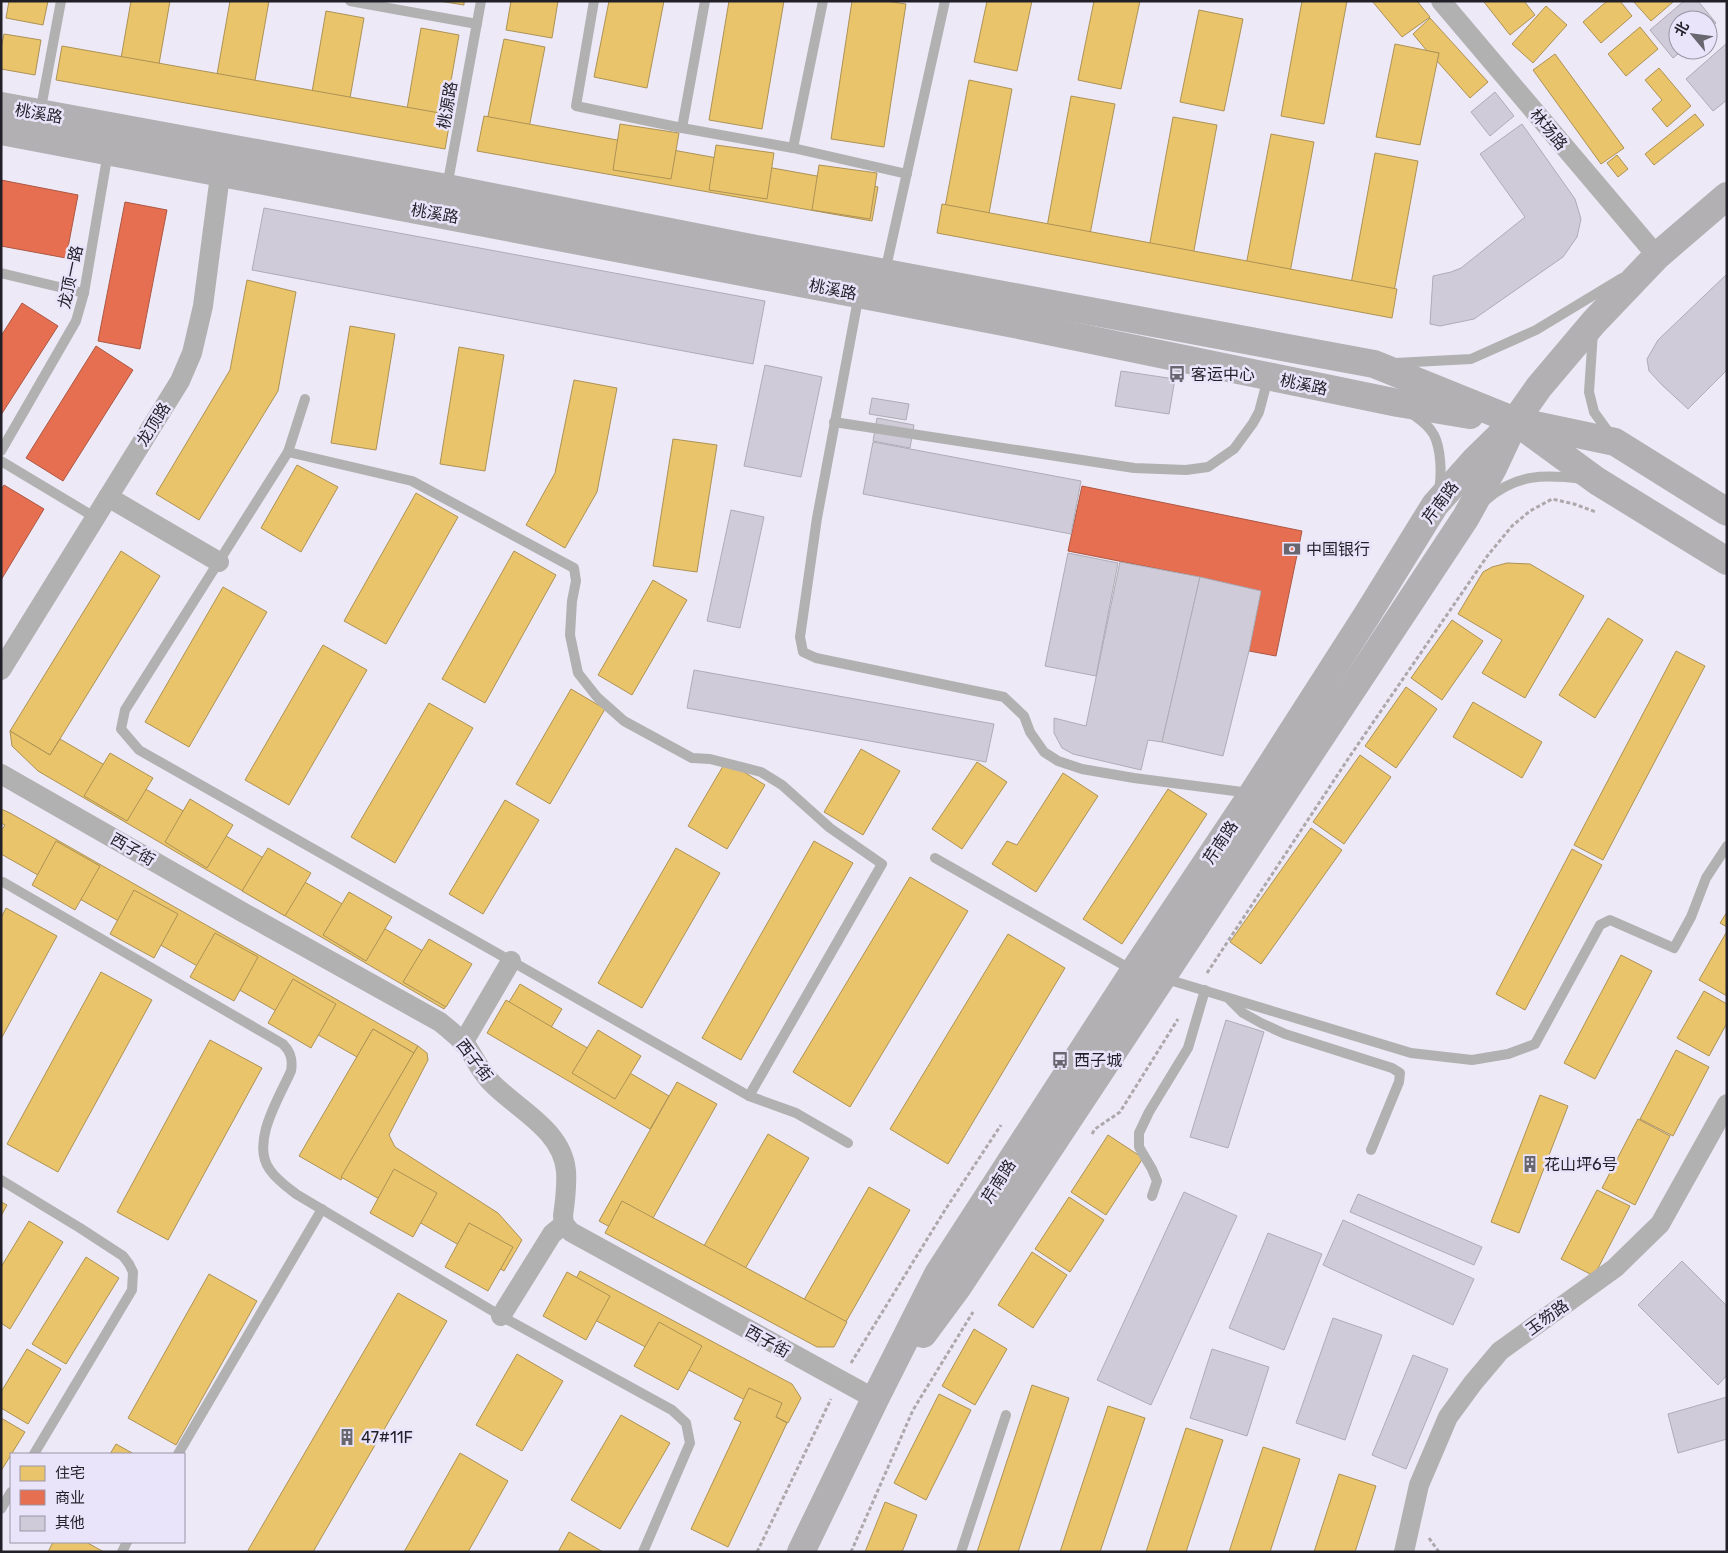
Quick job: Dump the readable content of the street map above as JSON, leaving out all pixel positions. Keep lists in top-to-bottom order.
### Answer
{
  "streets": {
    "street": [
      "桃溪路",
      "林场路",
      "龙顶路",
      "芹南路",
      "西子街",
      "玉笏路"
    ],
    "lane": ["桃源路", "龙顶一路"]
  },
  "crossings": [
    ["桃源路", "桃溪路"],
    ["桃溪路", "林场路"],
    ["桃溪路", "龙顶一路"],
    ["桃溪路", "龙顶路"],
    ["桃溪路", "芹南路"],
    ["林场路", "芹南路"],
    ["芹南路", "西子街"]
  ],
  "places": {
    "bus stop": ["客运中心", "西子城"],
    "bank": ["中国银行"],
    "building": ["花山坪6号", "47#11F"]
  },
  "legend": ["住宅", "商业", "其他"],
  "north": "top left"
}
